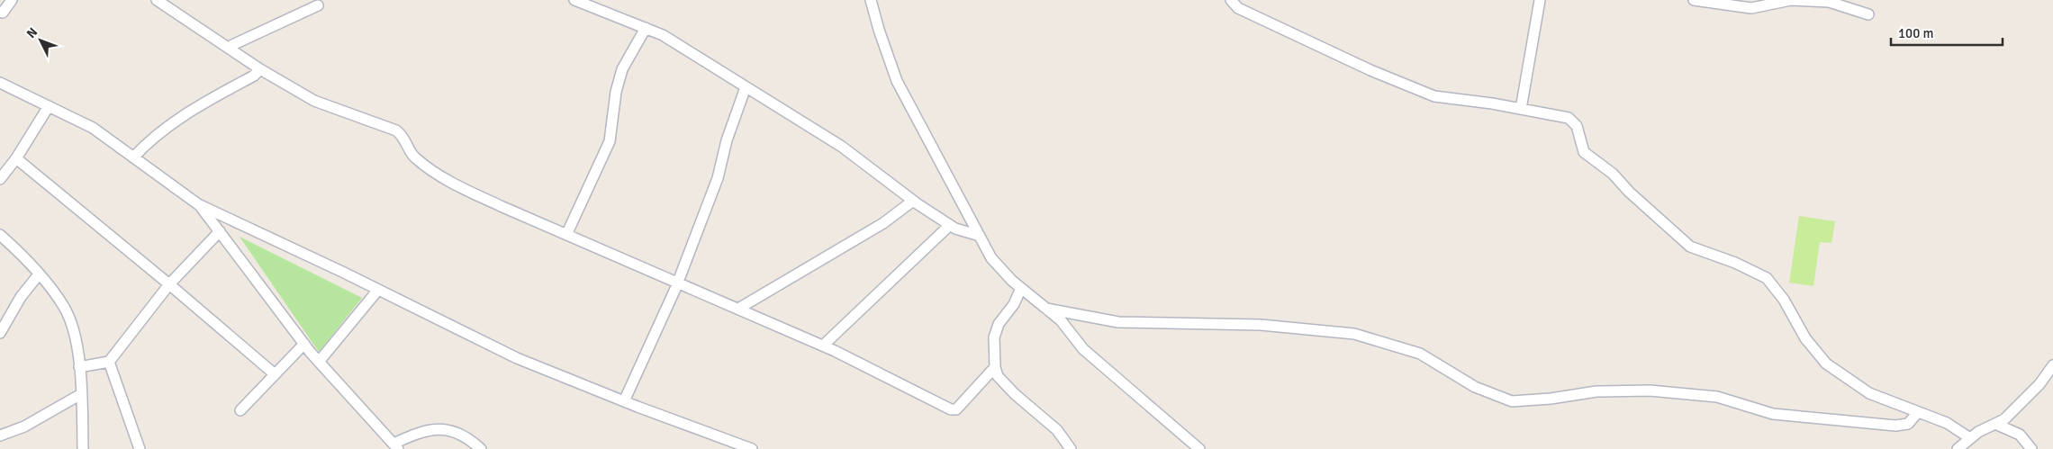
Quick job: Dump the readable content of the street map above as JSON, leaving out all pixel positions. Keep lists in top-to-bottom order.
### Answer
{
  "scale_bar": "100 m",
  "north": "top left"
}
